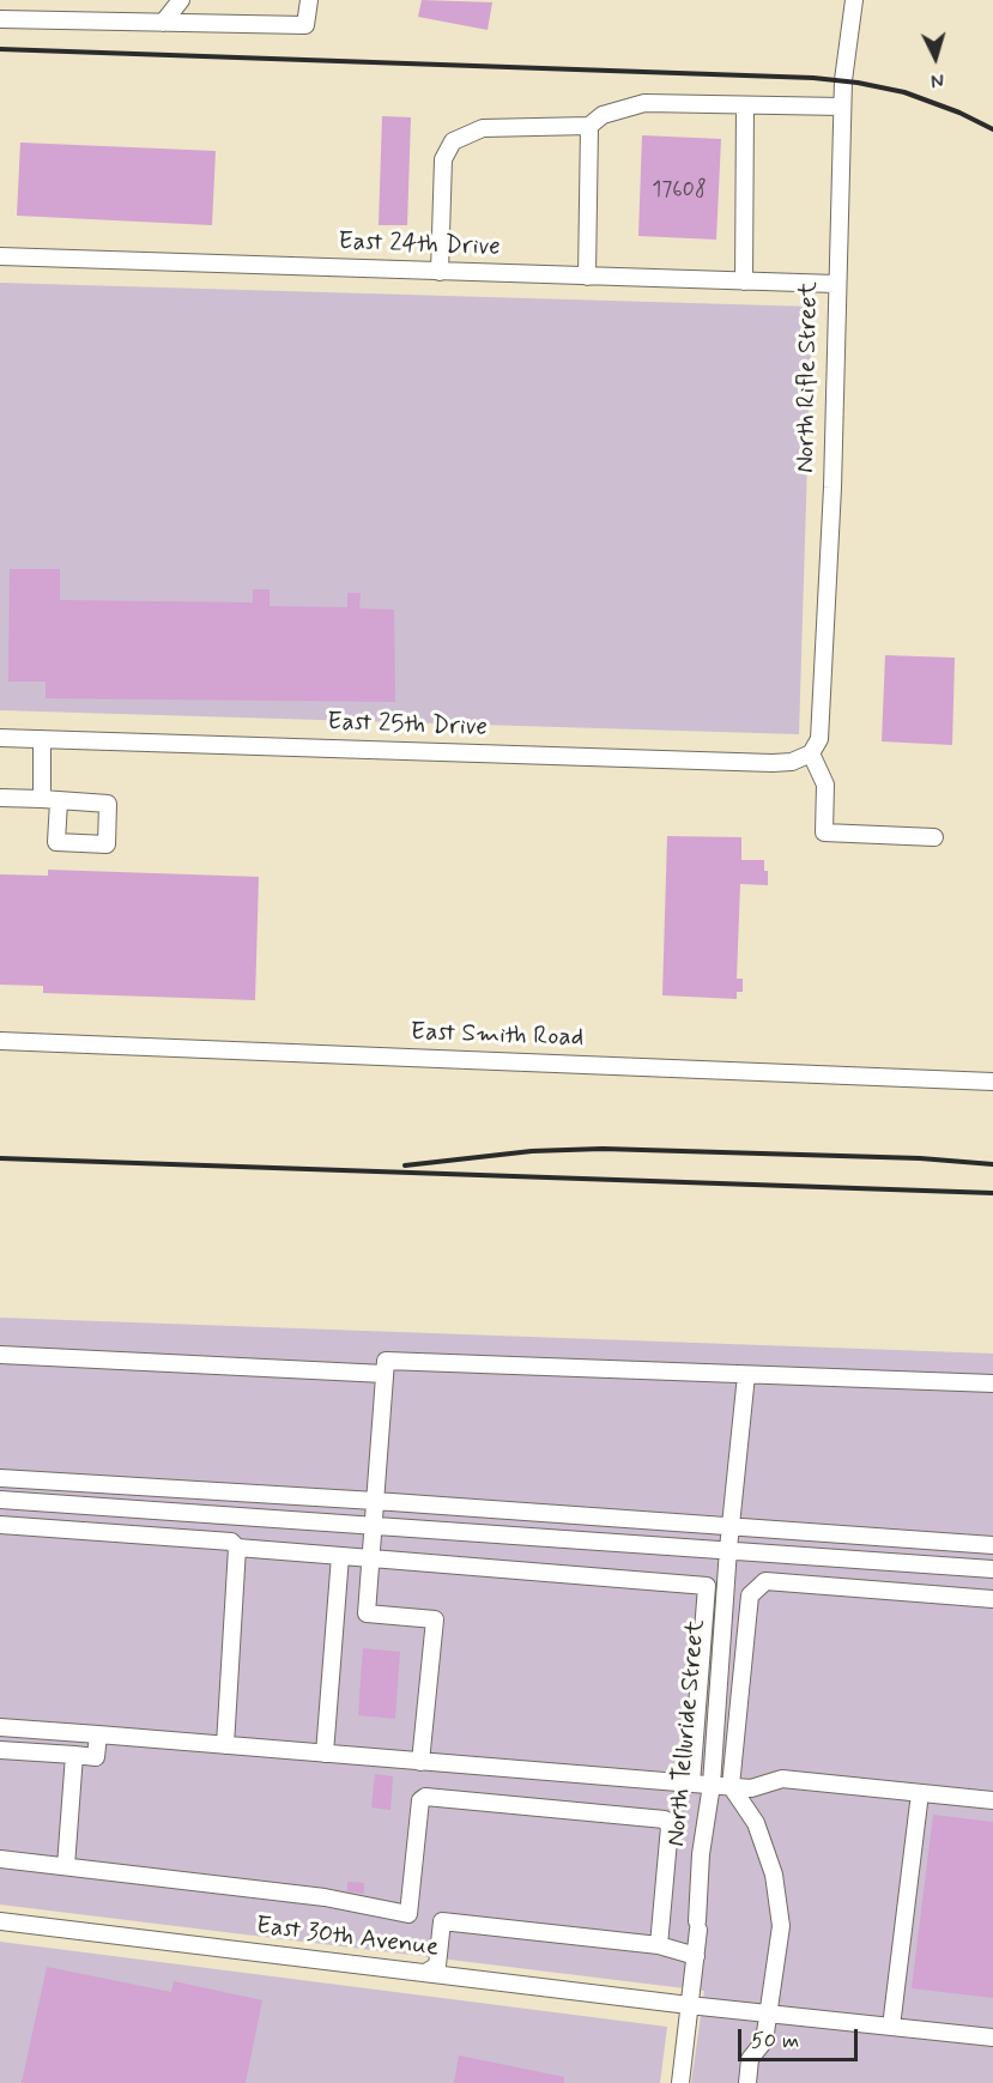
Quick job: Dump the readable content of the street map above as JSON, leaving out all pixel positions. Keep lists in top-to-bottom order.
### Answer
{
  "streets": {
    "street": [
      "East 24th Drive",
      "North Rifle Street",
      "East 25th Drive",
      "East Smith Road",
      "North Telluride Street",
      "East 30th Avenue"
    ]
  },
  "crossings": [
    ["East 24th Drive", "North Rifle Street"],
    ["North Rifle Street", "East 25th Drive"],
    ["North Telluride Street", "East 30th Avenue"]
  ],
  "house_numbers": ["17608"],
  "scale_bar": "50 m",
  "north": "bottom"
}
